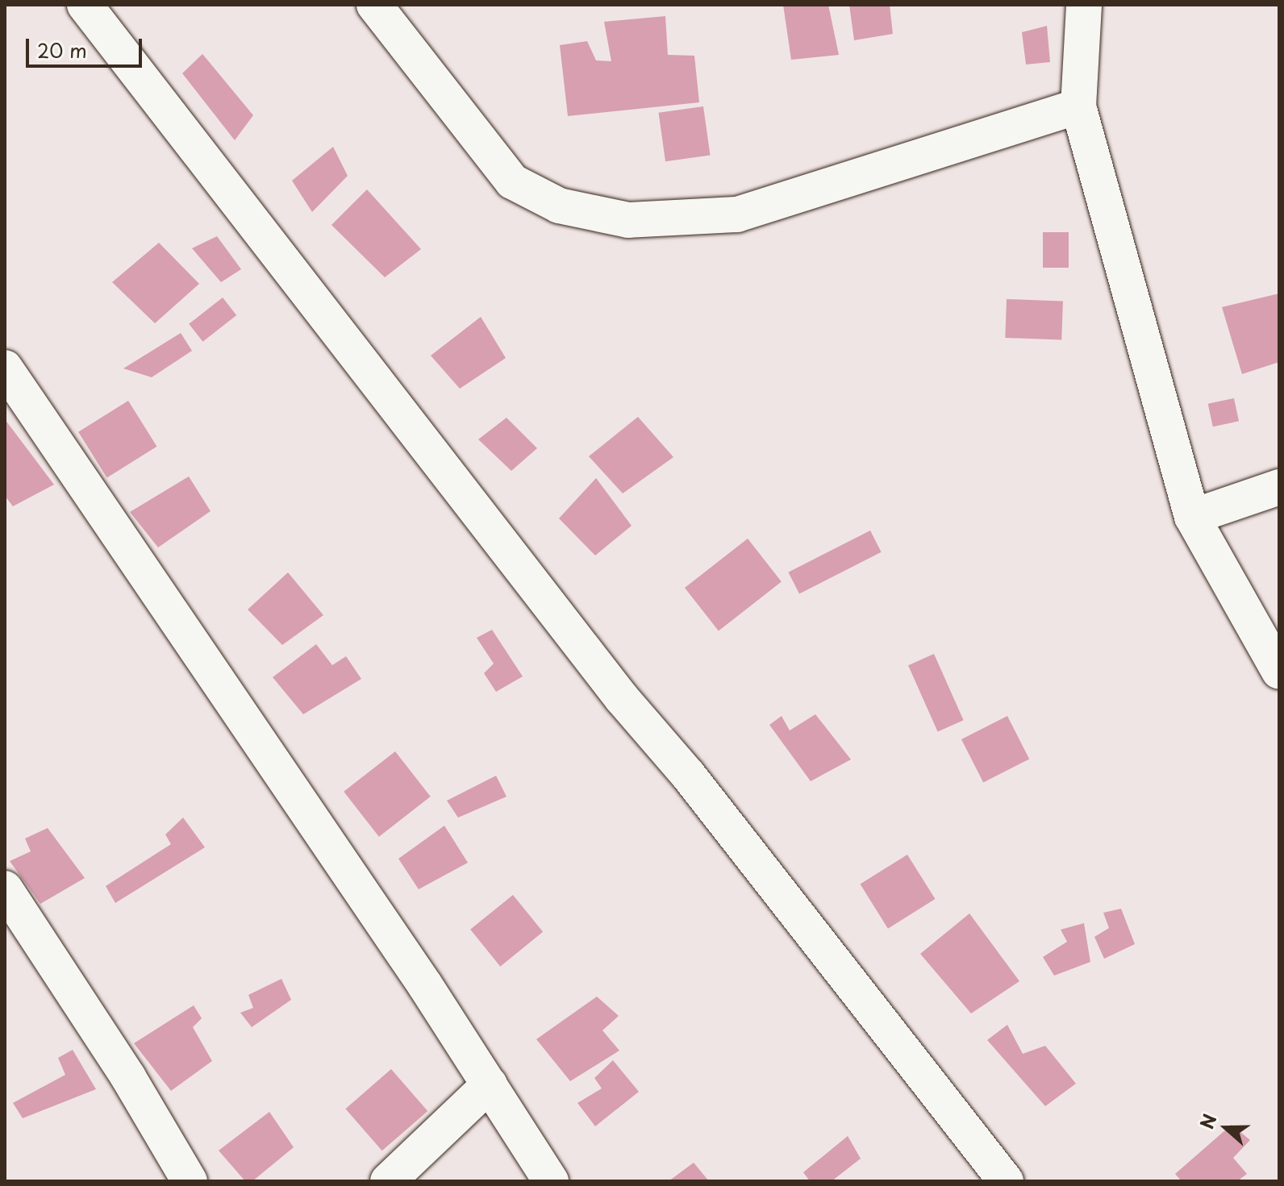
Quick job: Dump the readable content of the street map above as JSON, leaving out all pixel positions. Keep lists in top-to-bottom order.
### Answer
{
  "scale_bar": "20 m",
  "north": "left"
}
